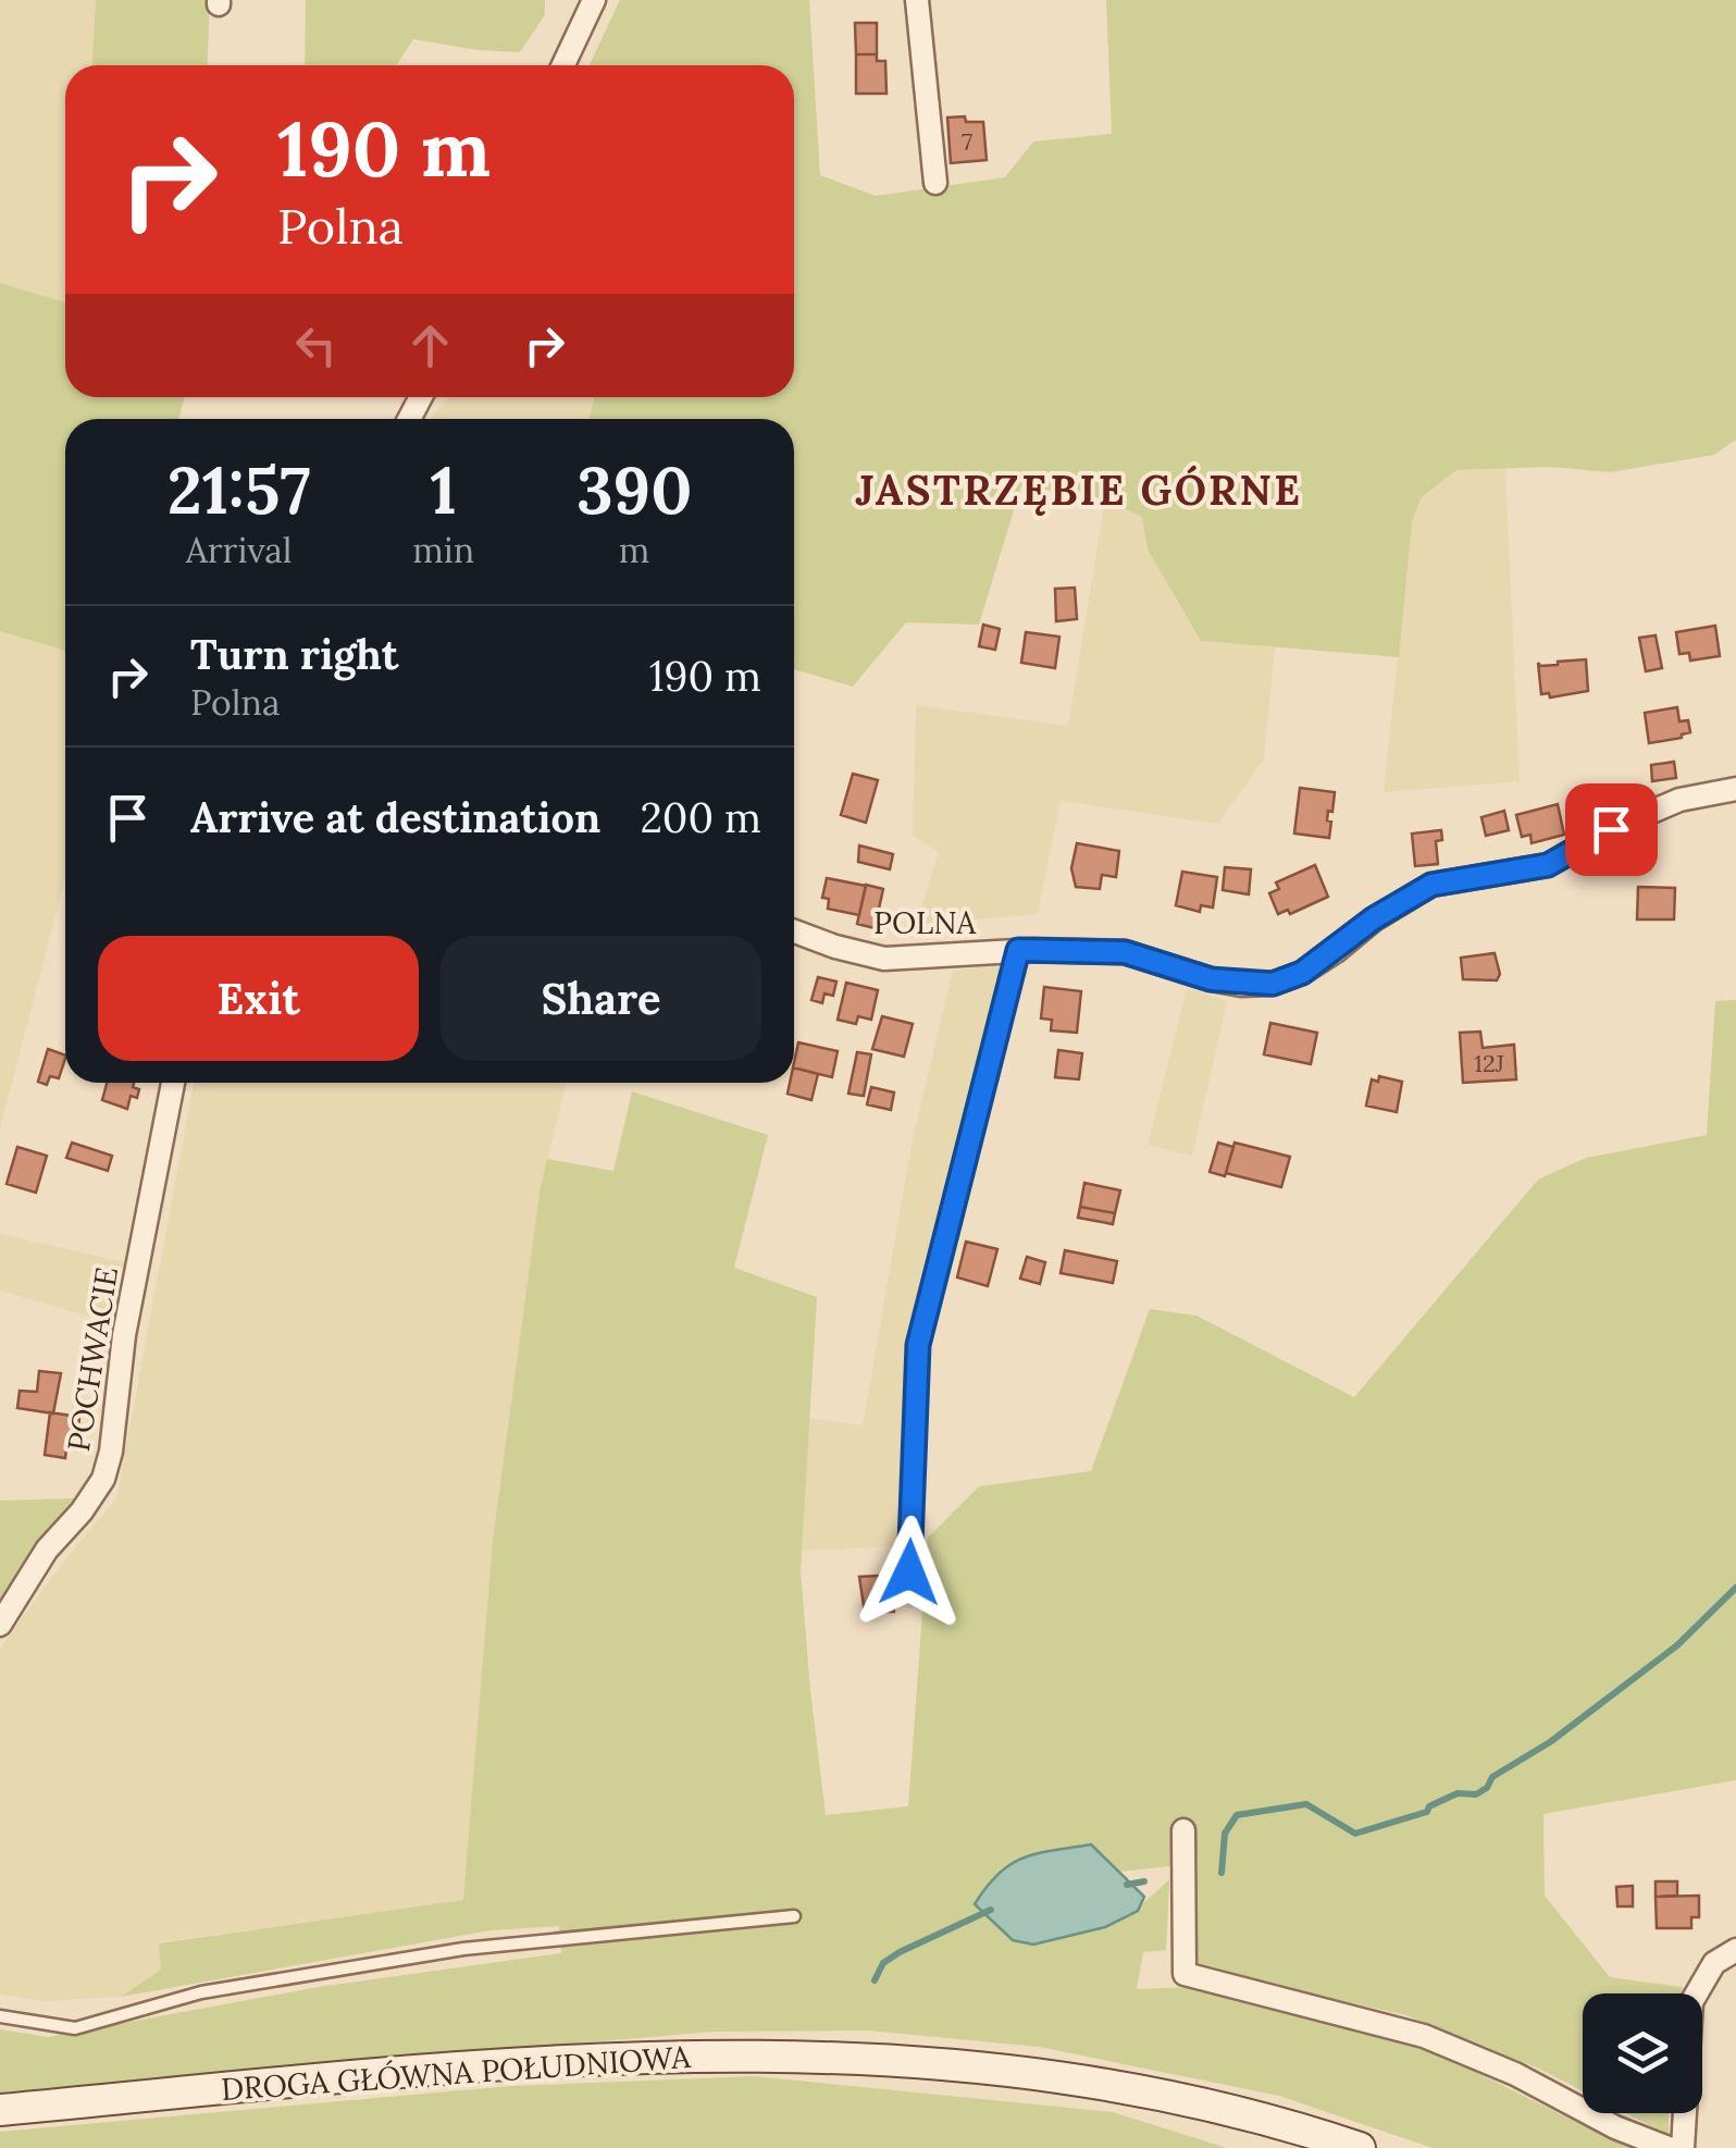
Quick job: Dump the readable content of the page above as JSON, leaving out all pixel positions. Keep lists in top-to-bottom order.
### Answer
{
  "streets": {
    "main road": ["DROGA GŁÓWNA POŁUDNIOWA"],
    "street": ["POLNA", "POCHWACIE"]
  },
  "districts": ["JASTRZĘBIE GÓRNE"],
  "house_numbers": ["7", "12J"],
  "page": {
    "turn": ["190 m", "Polna"],
    "eta": [
      "21:57",
      "Arrival",
      "1",
      "min",
      "390",
      "m"
    ],
    "list": [
      {
        "name": "Turn right",
        "note": "Polna",
        "value": "190 m"
      },
      {
        "name": "Arrive at destination",
        "value": "200 m"
      }
    ],
    "buttons": ["Exit", "Share"]
  }
}
